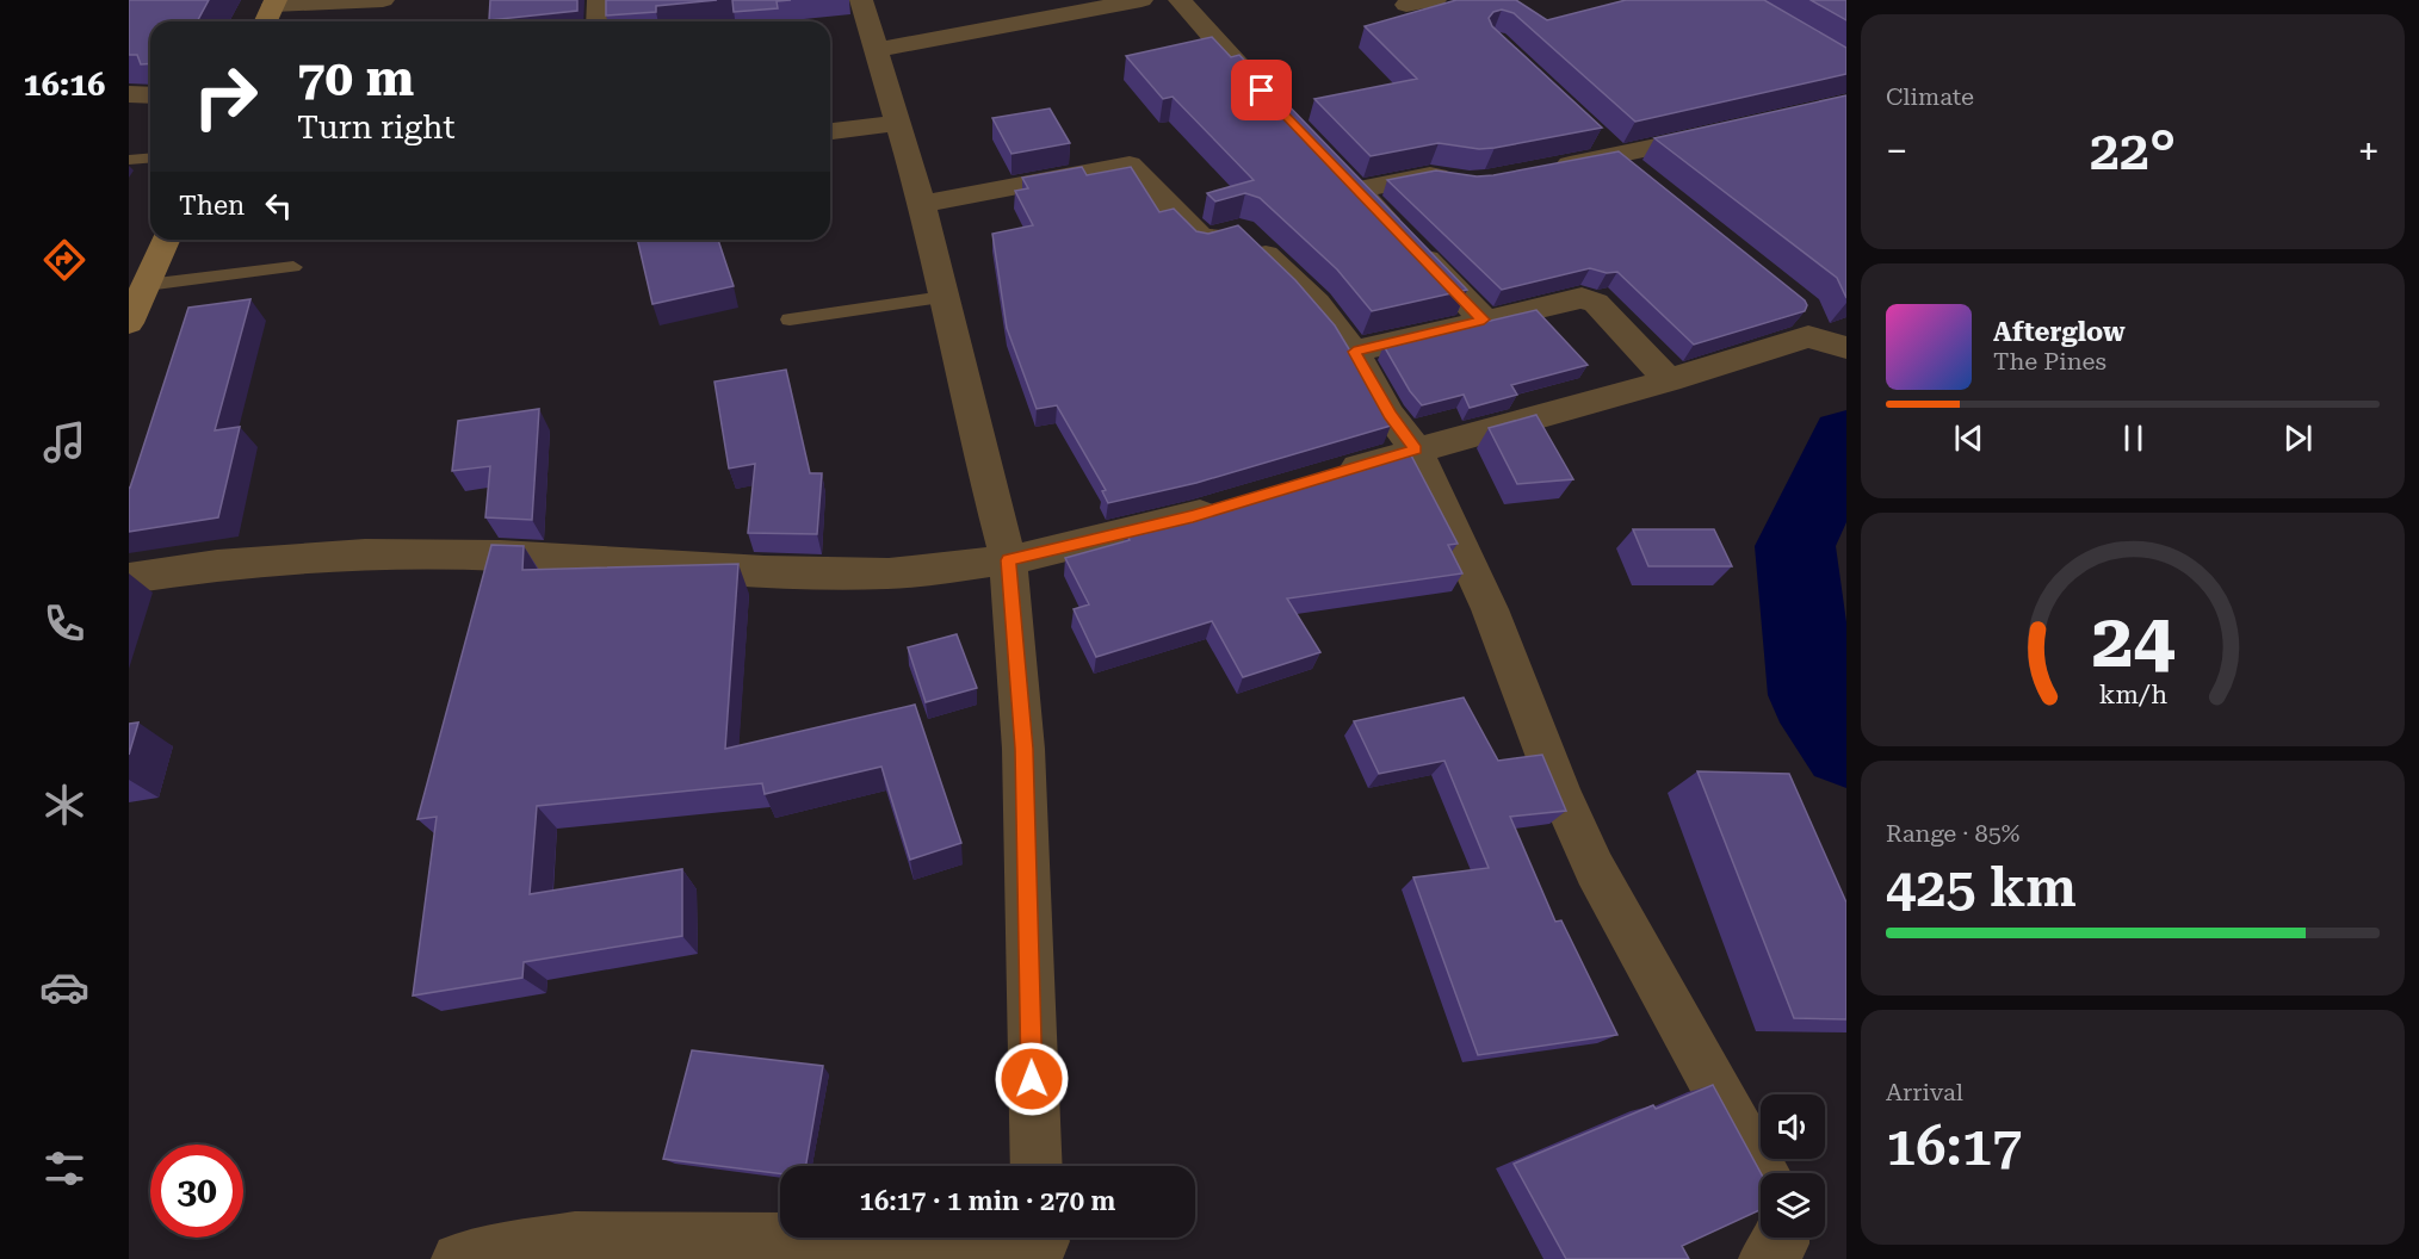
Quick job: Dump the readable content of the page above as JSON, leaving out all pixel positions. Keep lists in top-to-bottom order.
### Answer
{
  "page": {
    "tabs": "16:16",
    "tile": [
      "Climate",
      ["Range · 85%", "425 km"],
      ["Arrival", "16:17"]
    ],
    "turn": ["70 m", "Turn right"],
    "heat": ["−", "22°", "+"],
    "then": "Then",
    "song": ["Afterglow", "The Pines"],
    "limit": "30",
    "trip": "16:17 · 1 min · 270 m",
    "gauge": ["24", "km/h"]
  }
}
